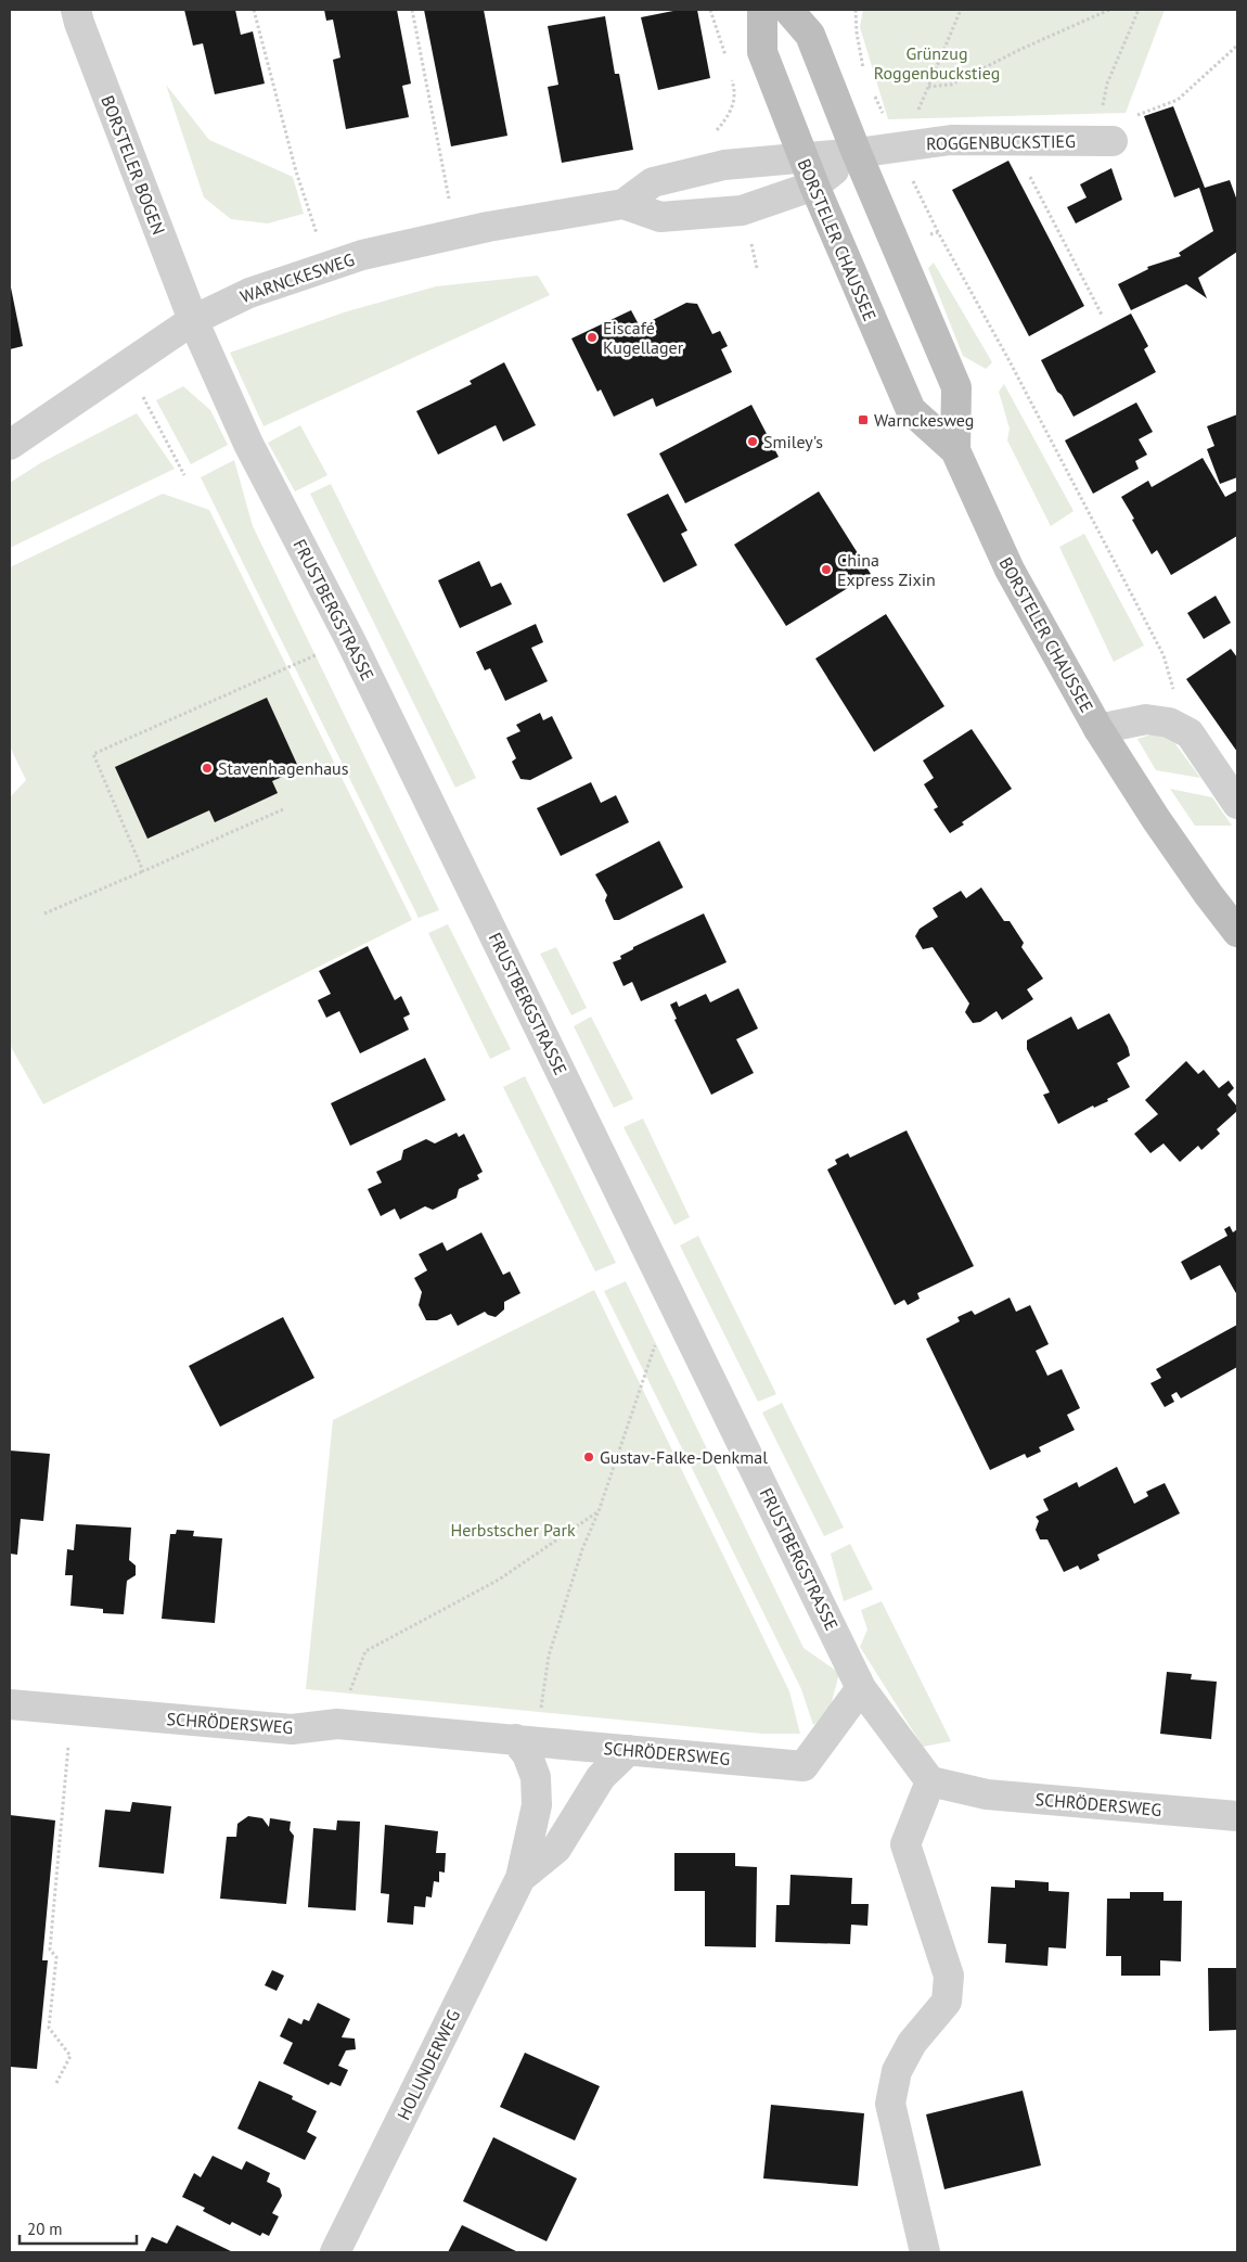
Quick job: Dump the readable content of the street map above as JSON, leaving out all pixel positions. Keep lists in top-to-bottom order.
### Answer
{
  "streets": {
    "main road": ["BORSTELER CHAUSSEE"],
    "street": [
      "ROGGENBUCKSTIEG",
      "BORSTELER BOGEN",
      "WARNCKESWEG",
      "FRUSTBERGSTRASSE",
      "SCHRÖDERSWEG",
      "HOLUNDERWEG"
    ]
  },
  "crossings": [
    ["ROGGENBUCKSTIEG", "BORSTELER CHAUSSEE"],
    ["ROGGENBUCKSTIEG", "WARNCKESWEG"],
    ["BORSTELER BOGEN", "WARNCKESWEG"],
    ["BORSTELER BOGEN", "FRUSTBERGSTRASSE"],
    ["BORSTELER CHAUSSEE", "WARNCKESWEG"],
    ["WARNCKESWEG", "FRUSTBERGSTRASSE"],
    ["FRUSTBERGSTRASSE", "SCHRÖDERSWEG"],
    ["SCHRÖDERSWEG", "HOLUNDERWEG"]
  ],
  "parks": ["Grünzug Roggenbuckstieg", "Herbstscher Park"],
  "places": {
    "other": [
      "Eiscafé Kugellager",
      "Smiley's",
      "China Express Zixin",
      "Stavenhagenhaus",
      "Gustav-Falke-Denkmal"
    ],
    "transit": ["Warnckesweg"]
  },
  "scale_bar": "20 m"
}
